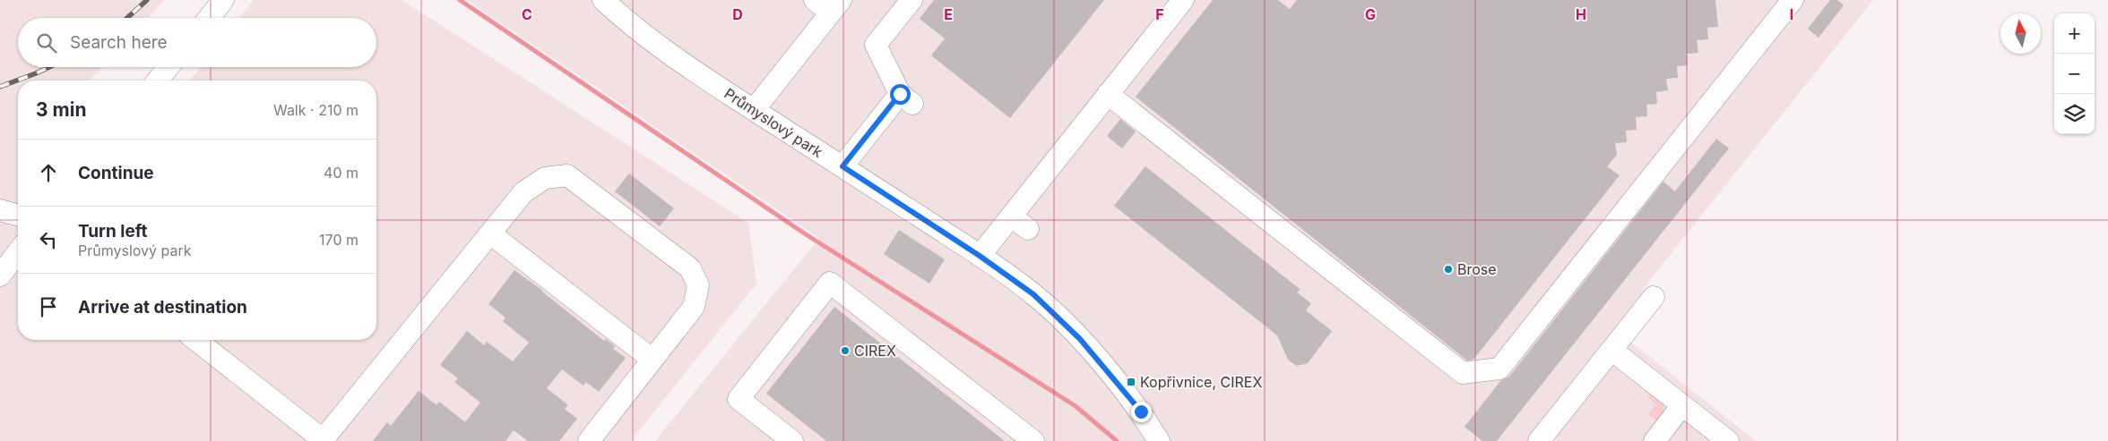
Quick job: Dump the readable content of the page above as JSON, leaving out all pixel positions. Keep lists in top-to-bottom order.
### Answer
{
  "streets": {
    "street": ["Průmyslový park"]
  },
  "places": {
    "other": ["Brose", "CIREX"],
    "transit": ["Kopřivnice, CIREX"]
  },
  "north": "top",
  "page": {
    "map_buttons": ["+", "−"],
    "search": "Search here",
    "heading": ["3 min", "Walk · 210 m"],
    "list": [
      ["Continue", "40 m"],
      ["Turn left", "Průmyslový park", "170 m"],
      "Arrive at destination"
    ]
  },
  "grid": {
    "columns": [
      "C",
      "D",
      "E",
      "F",
      "G",
      "H",
      "I"
    ]
  }
}
